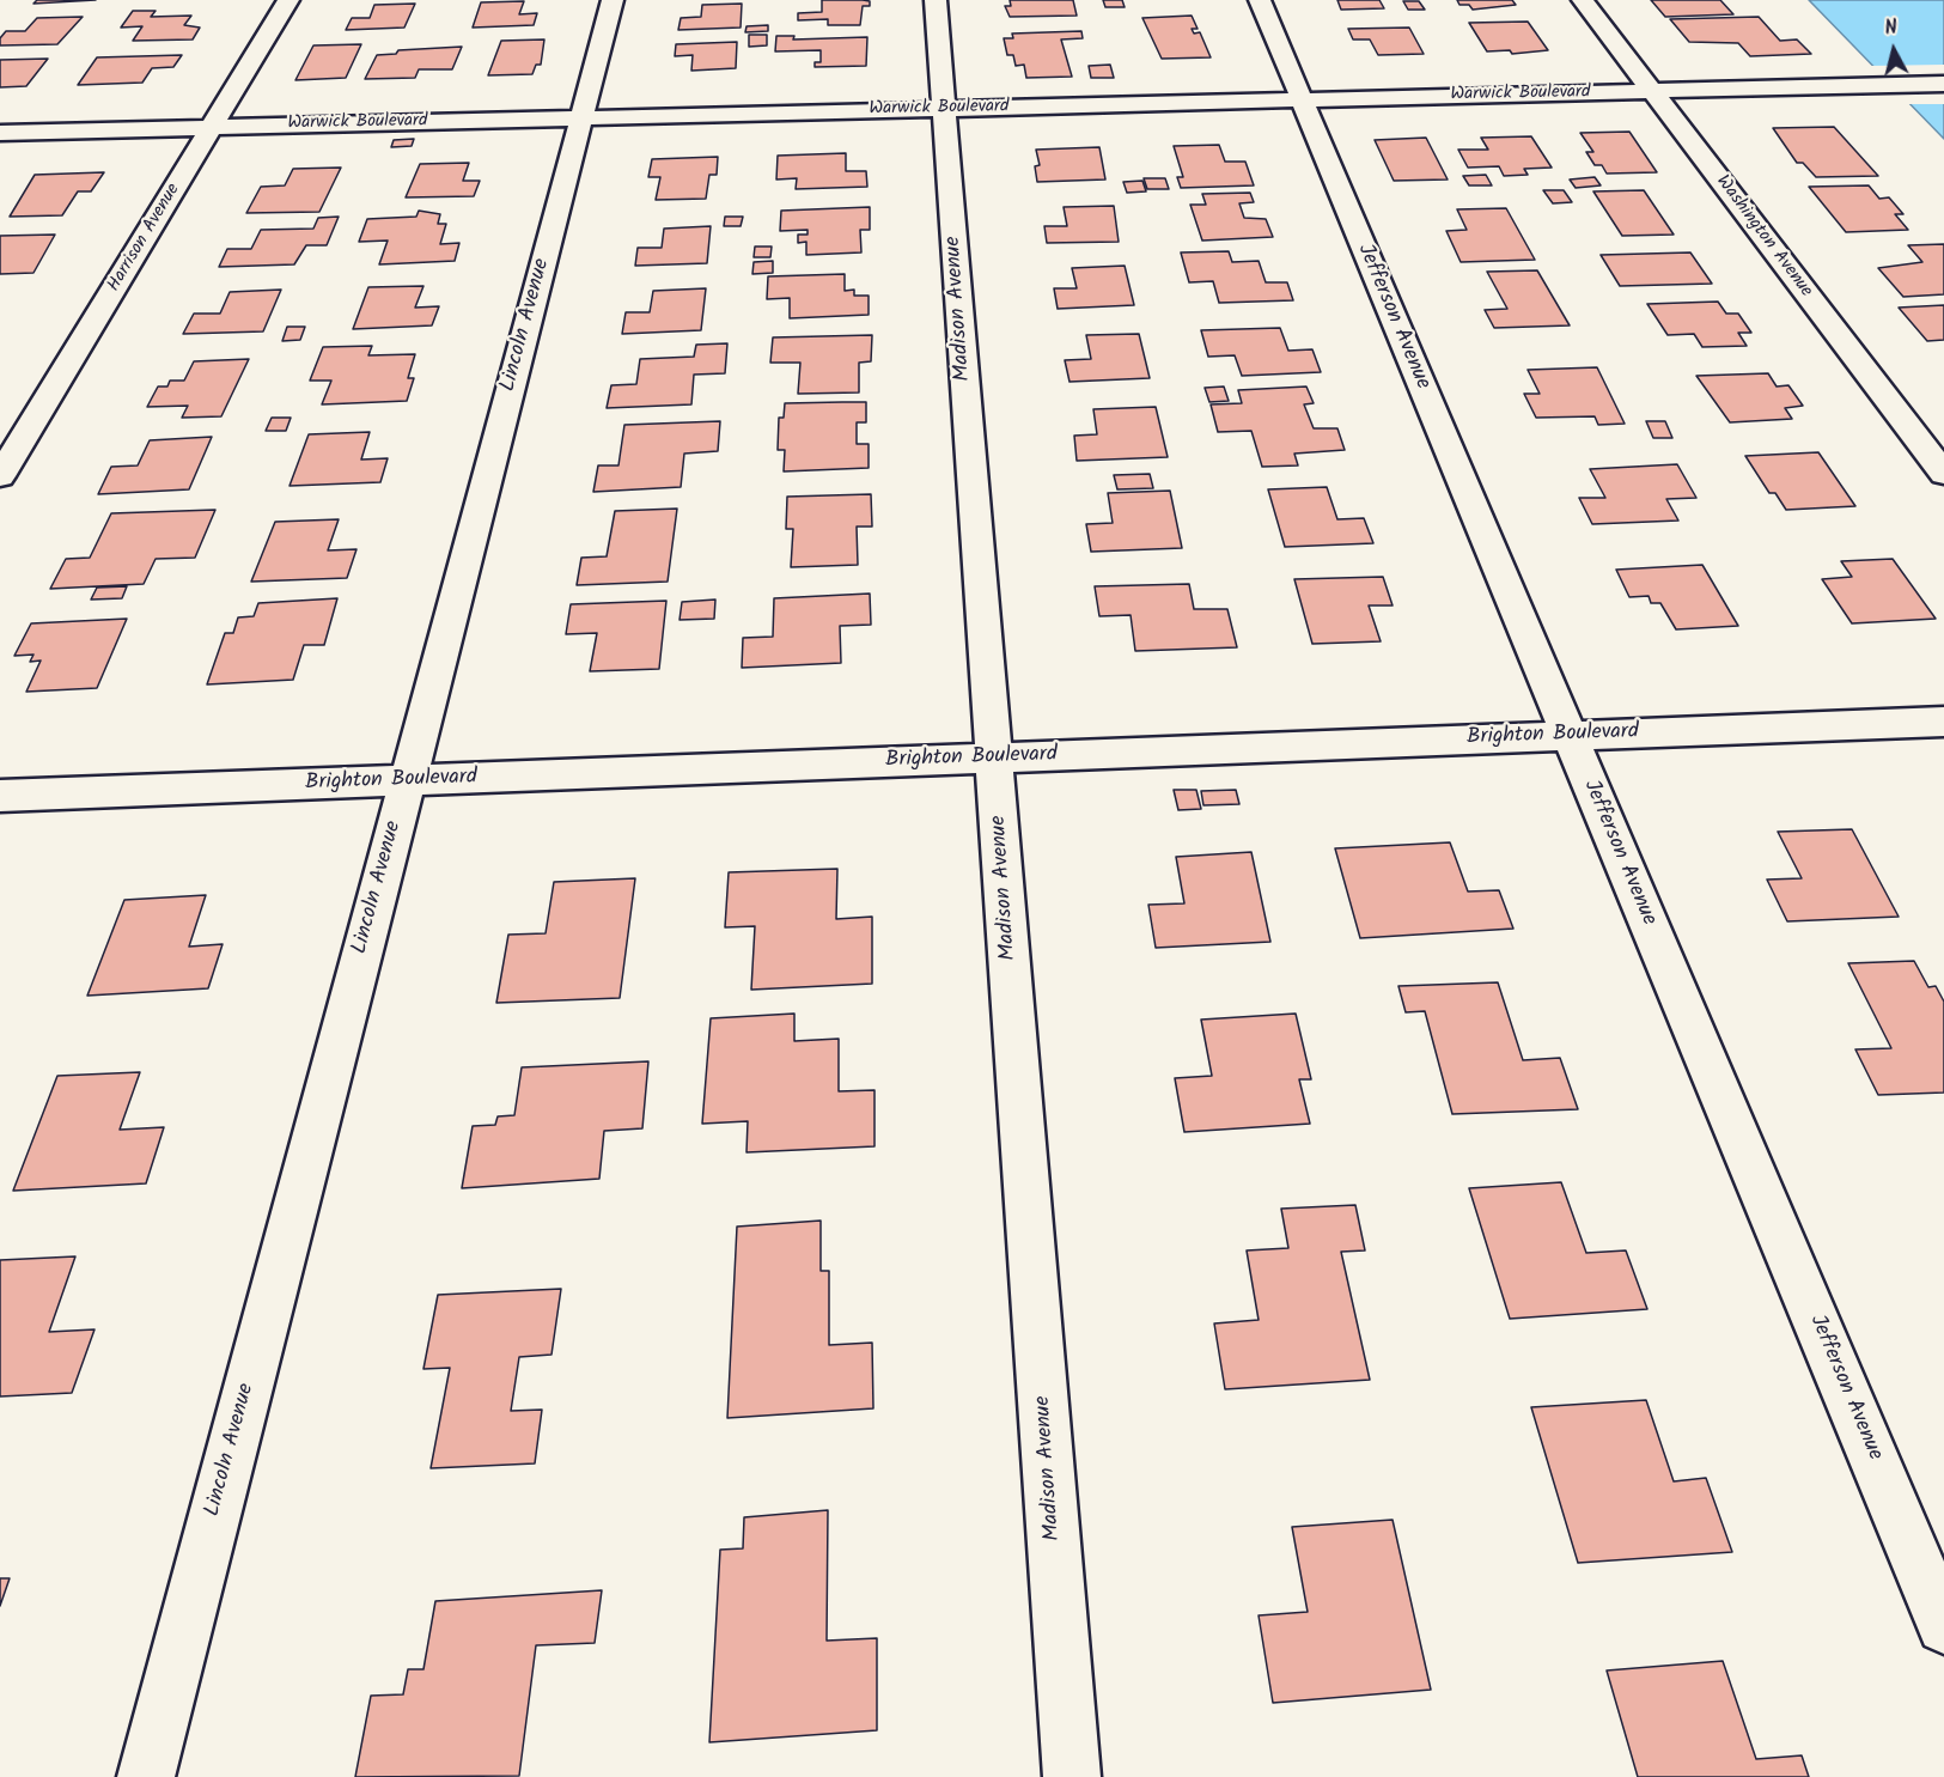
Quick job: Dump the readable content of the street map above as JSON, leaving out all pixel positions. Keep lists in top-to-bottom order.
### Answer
{
  "streets": {
    "street": [
      "Warwick Boulevard",
      "Washington Avenue",
      "Harrison Avenue",
      "Madison Avenue",
      "Jefferson Avenue",
      "Lincoln Avenue",
      "Brighton Boulevard"
    ]
  },
  "crossings": [
    ["Warwick Boulevard", "Washington Avenue"],
    ["Warwick Boulevard", "Harrison Avenue"],
    ["Warwick Boulevard", "Madison Avenue"],
    ["Warwick Boulevard", "Jefferson Avenue"],
    ["Warwick Boulevard", "Lincoln Avenue"],
    ["Madison Avenue", "Brighton Boulevard"],
    ["Jefferson Avenue", "Brighton Boulevard"],
    ["Lincoln Avenue", "Brighton Boulevard"]
  ],
  "north": "top"
}
